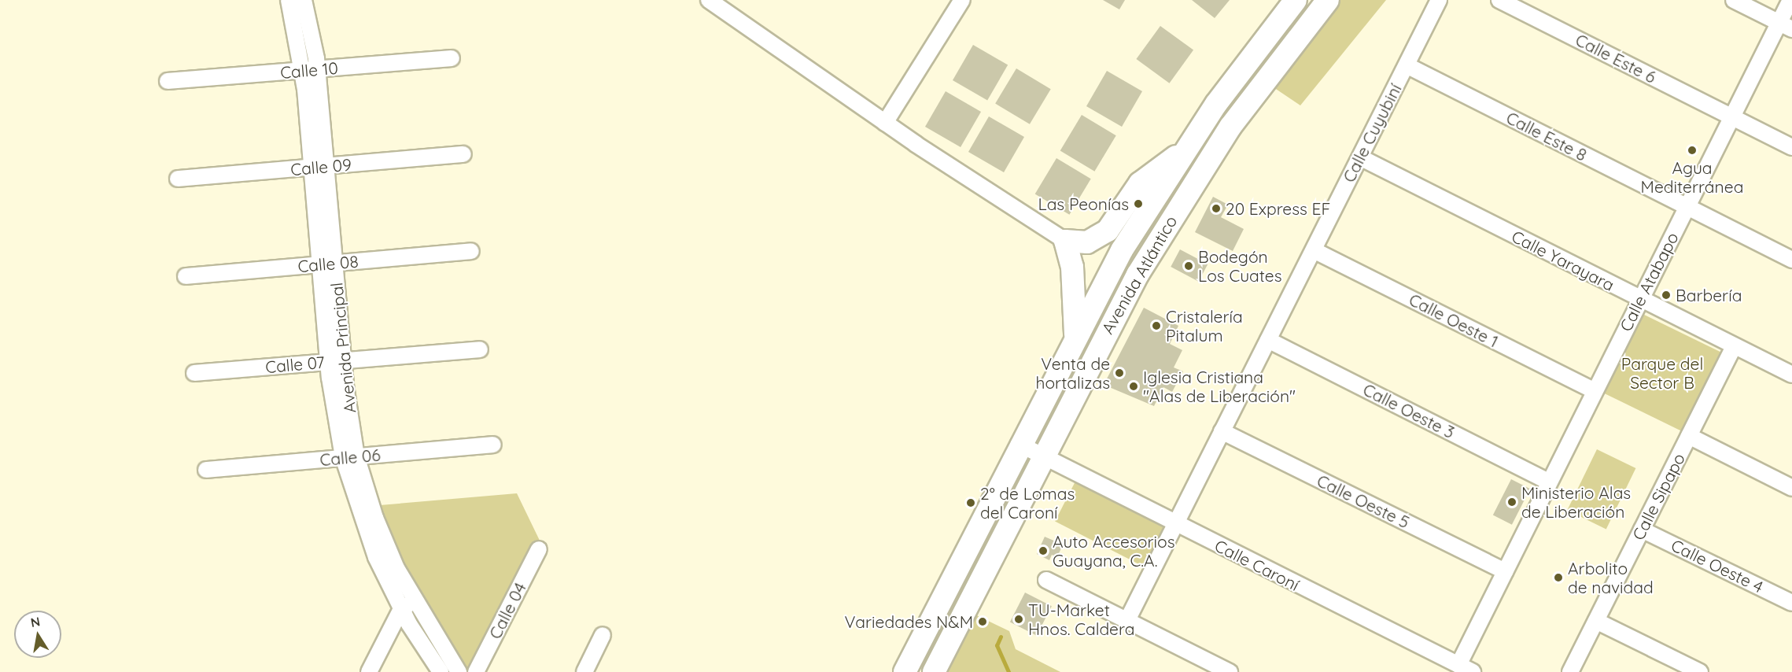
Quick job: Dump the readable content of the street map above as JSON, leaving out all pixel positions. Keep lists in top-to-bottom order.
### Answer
{
  "streets": {
    "main road": ["Avenida Atlántico"],
    "street": [
      "Calle Este 6",
      "Calle 10",
      "Calle Cuyubiní",
      "Calle Este 8",
      "Calle 09",
      "Calle Yarayara",
      "Calle 08",
      "Calle Atabapo",
      "Calle Oeste 1",
      "Avenida Principal",
      "Calle 07",
      "Calle Oeste 3",
      "Calle 06",
      "Calle Sipapo",
      "Calle Oeste 5",
      "Calle Caroní",
      "Calle Oeste 4",
      "Calle 04"
    ]
  },
  "crossings": [
    ["Calle Este 6", "Calle Atabapo"],
    ["Calle 10", "Avenida Principal"],
    ["Calle Cuyubiní", "Calle Este 8"],
    ["Calle Cuyubiní", "Calle Yarayara"],
    ["Calle Cuyubiní", "Calle Oeste 1"],
    ["Calle Cuyubiní", "Calle Oeste 3"],
    ["Calle Cuyubiní", "Calle Oeste 5"],
    ["Calle Cuyubiní", "Calle Caroní"],
    ["Calle Este 8", "Calle Atabapo"],
    ["Calle 09", "Avenida Principal"],
    ["Calle Yarayara", "Calle Atabapo"],
    ["Calle Yarayara", "Calle Sipapo"],
    ["Calle 08", "Avenida Principal"],
    ["Avenida Atlántico", "Calle Caroní"],
    ["Calle Atabapo", "Calle Oeste 1"],
    ["Calle Atabapo", "Calle Oeste 3"],
    ["Calle Atabapo", "Calle Oeste 5"],
    ["Calle Atabapo", "Calle Caroní"],
    ["Avenida Principal", "Calle 07"],
    ["Avenida Principal", "Calle 06"],
    ["Calle Sipapo", "Calle Oeste 4"]
  ],
  "parks": ["Parque del Sector B"],
  "places": [
    "Agua Mediterránea",
    "Las Peonías",
    "20 Express EF",
    "Bodegón Los Cuates",
    "Barbería",
    "Cristalería Pitalum",
    "Venta de hortalizas",
    "Iglesia Cristiana \"Alas de Liberación\"",
    "Ministerio Alas de Liberación",
    "2° de Lomas del Caroní",
    "Auto Accesorios Guayana, C.A.",
    "Arbolito de navidad",
    "TU-Market Hnos. Caldera",
    "Variedades N&M"
  ],
  "north": "top"
}
